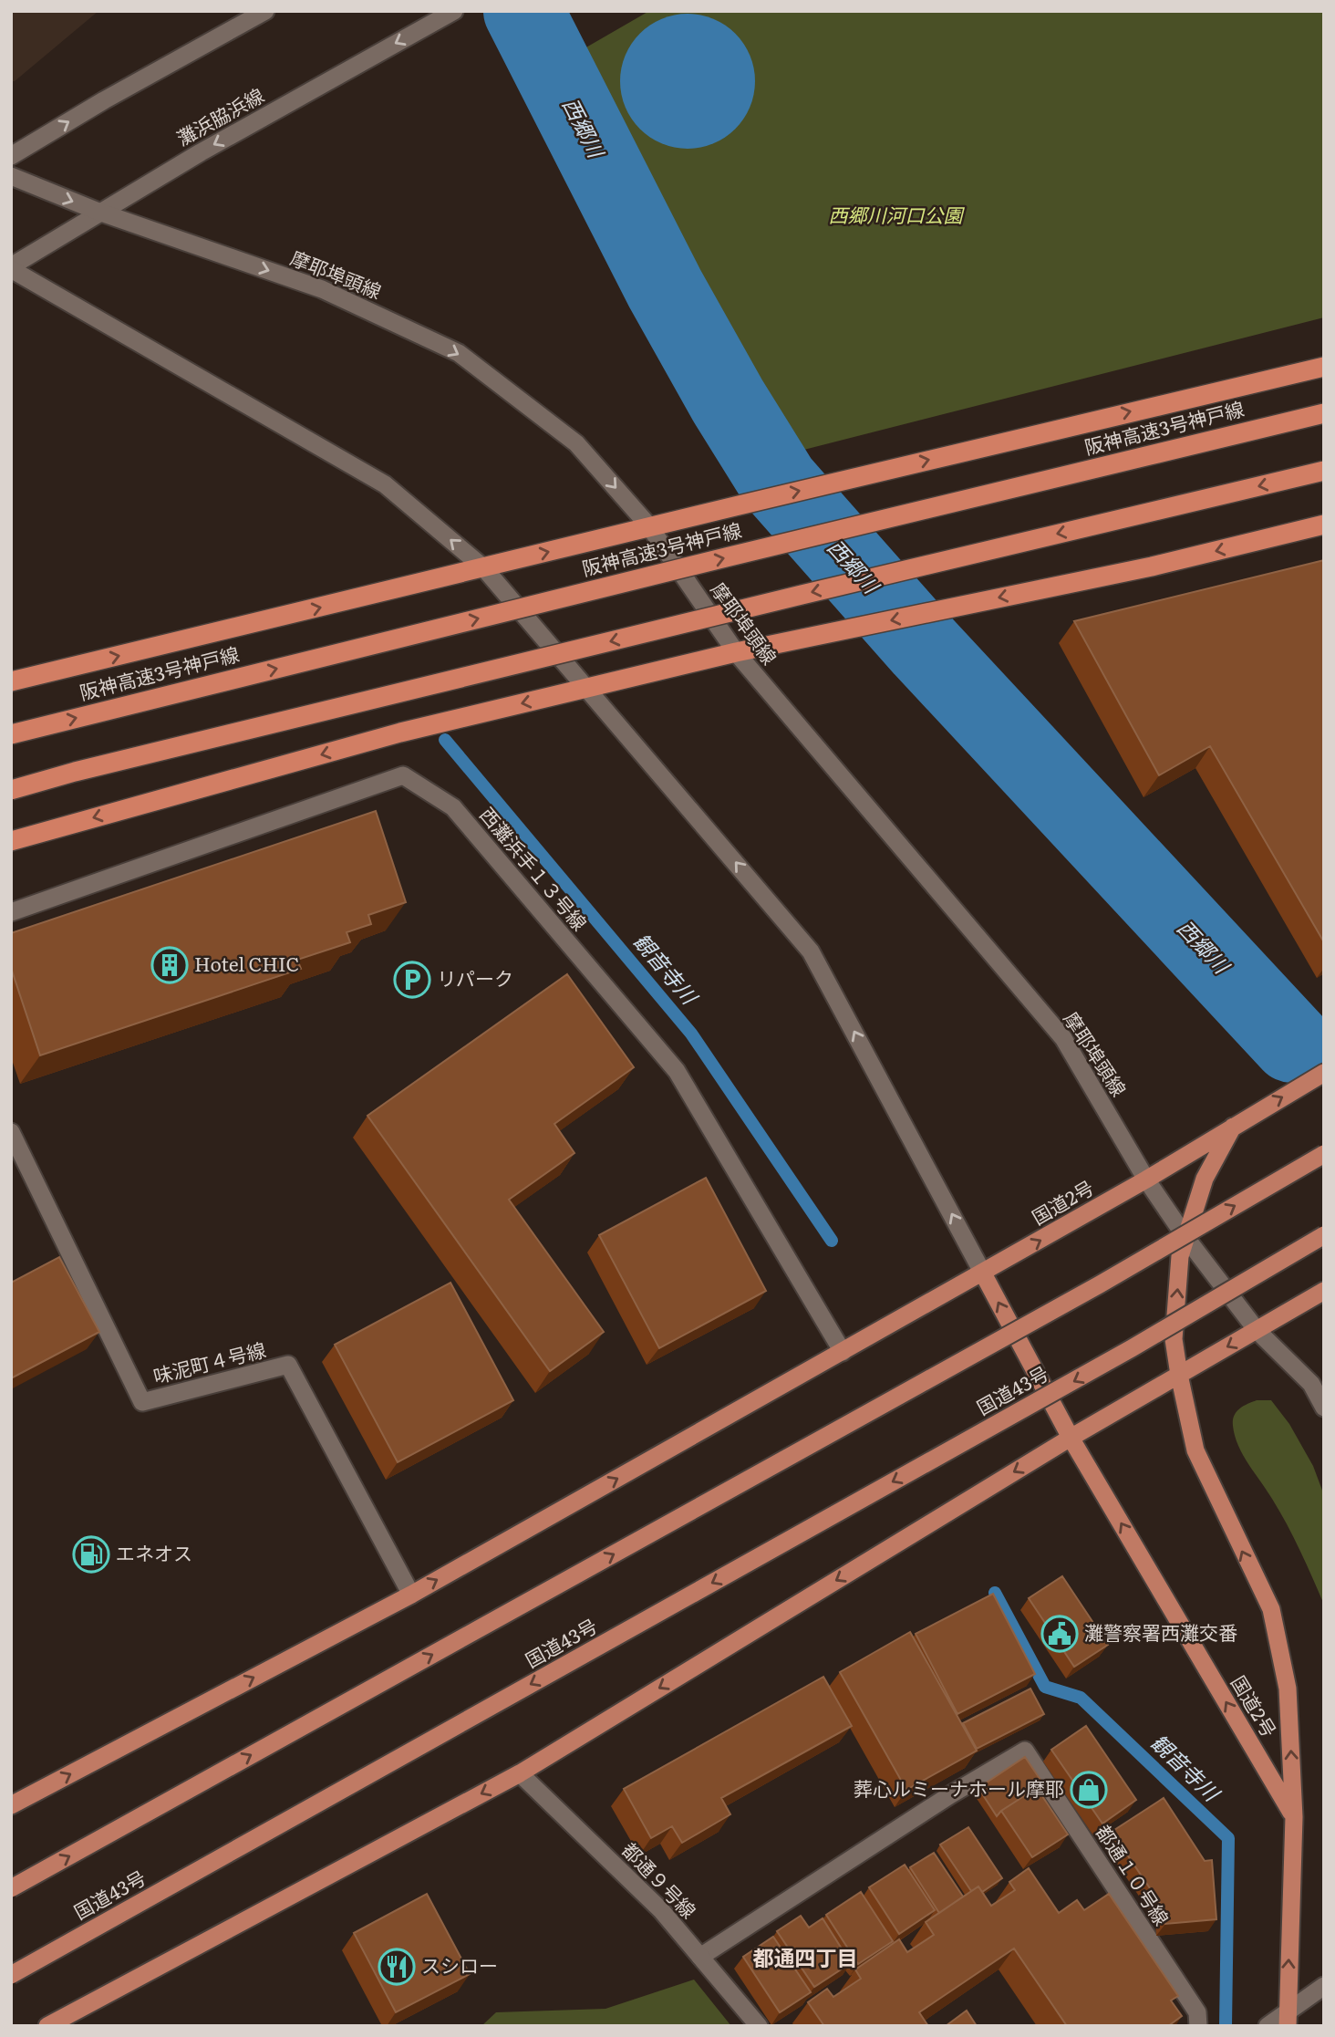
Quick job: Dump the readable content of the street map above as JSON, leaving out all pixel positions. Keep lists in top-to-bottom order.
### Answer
{
  "streets": {
    "highway": ["阪神高速3号神戸線", "国道2号", "国道43号"],
    "street": [
      "灘浜脇浜線",
      "摩耶埠頭線",
      "西灘浜手１３号線",
      "味泥町４号線",
      "都通１０号線",
      "都通９号線"
    ]
  },
  "crossings": [
    ["灘浜脇浜線", "摩耶埠頭線"],
    ["摩耶埠頭線", "国道2号"],
    ["都通１０号線", "都通９号線"]
  ],
  "districts": ["都通四丁目"],
  "water": ["西郷川", "観音寺川"],
  "parks": ["西郷川河口公園"],
  "places": {
    "building": ["Hotel CHIC"],
    "parking": ["リパーク"],
    "fuel station": ["エネオス"],
    "public building": ["灘警察署西灘交番"],
    "shop": ["葬心ルミーナホール摩耶"],
    "restaurant": ["スシロー"]
  }
}
